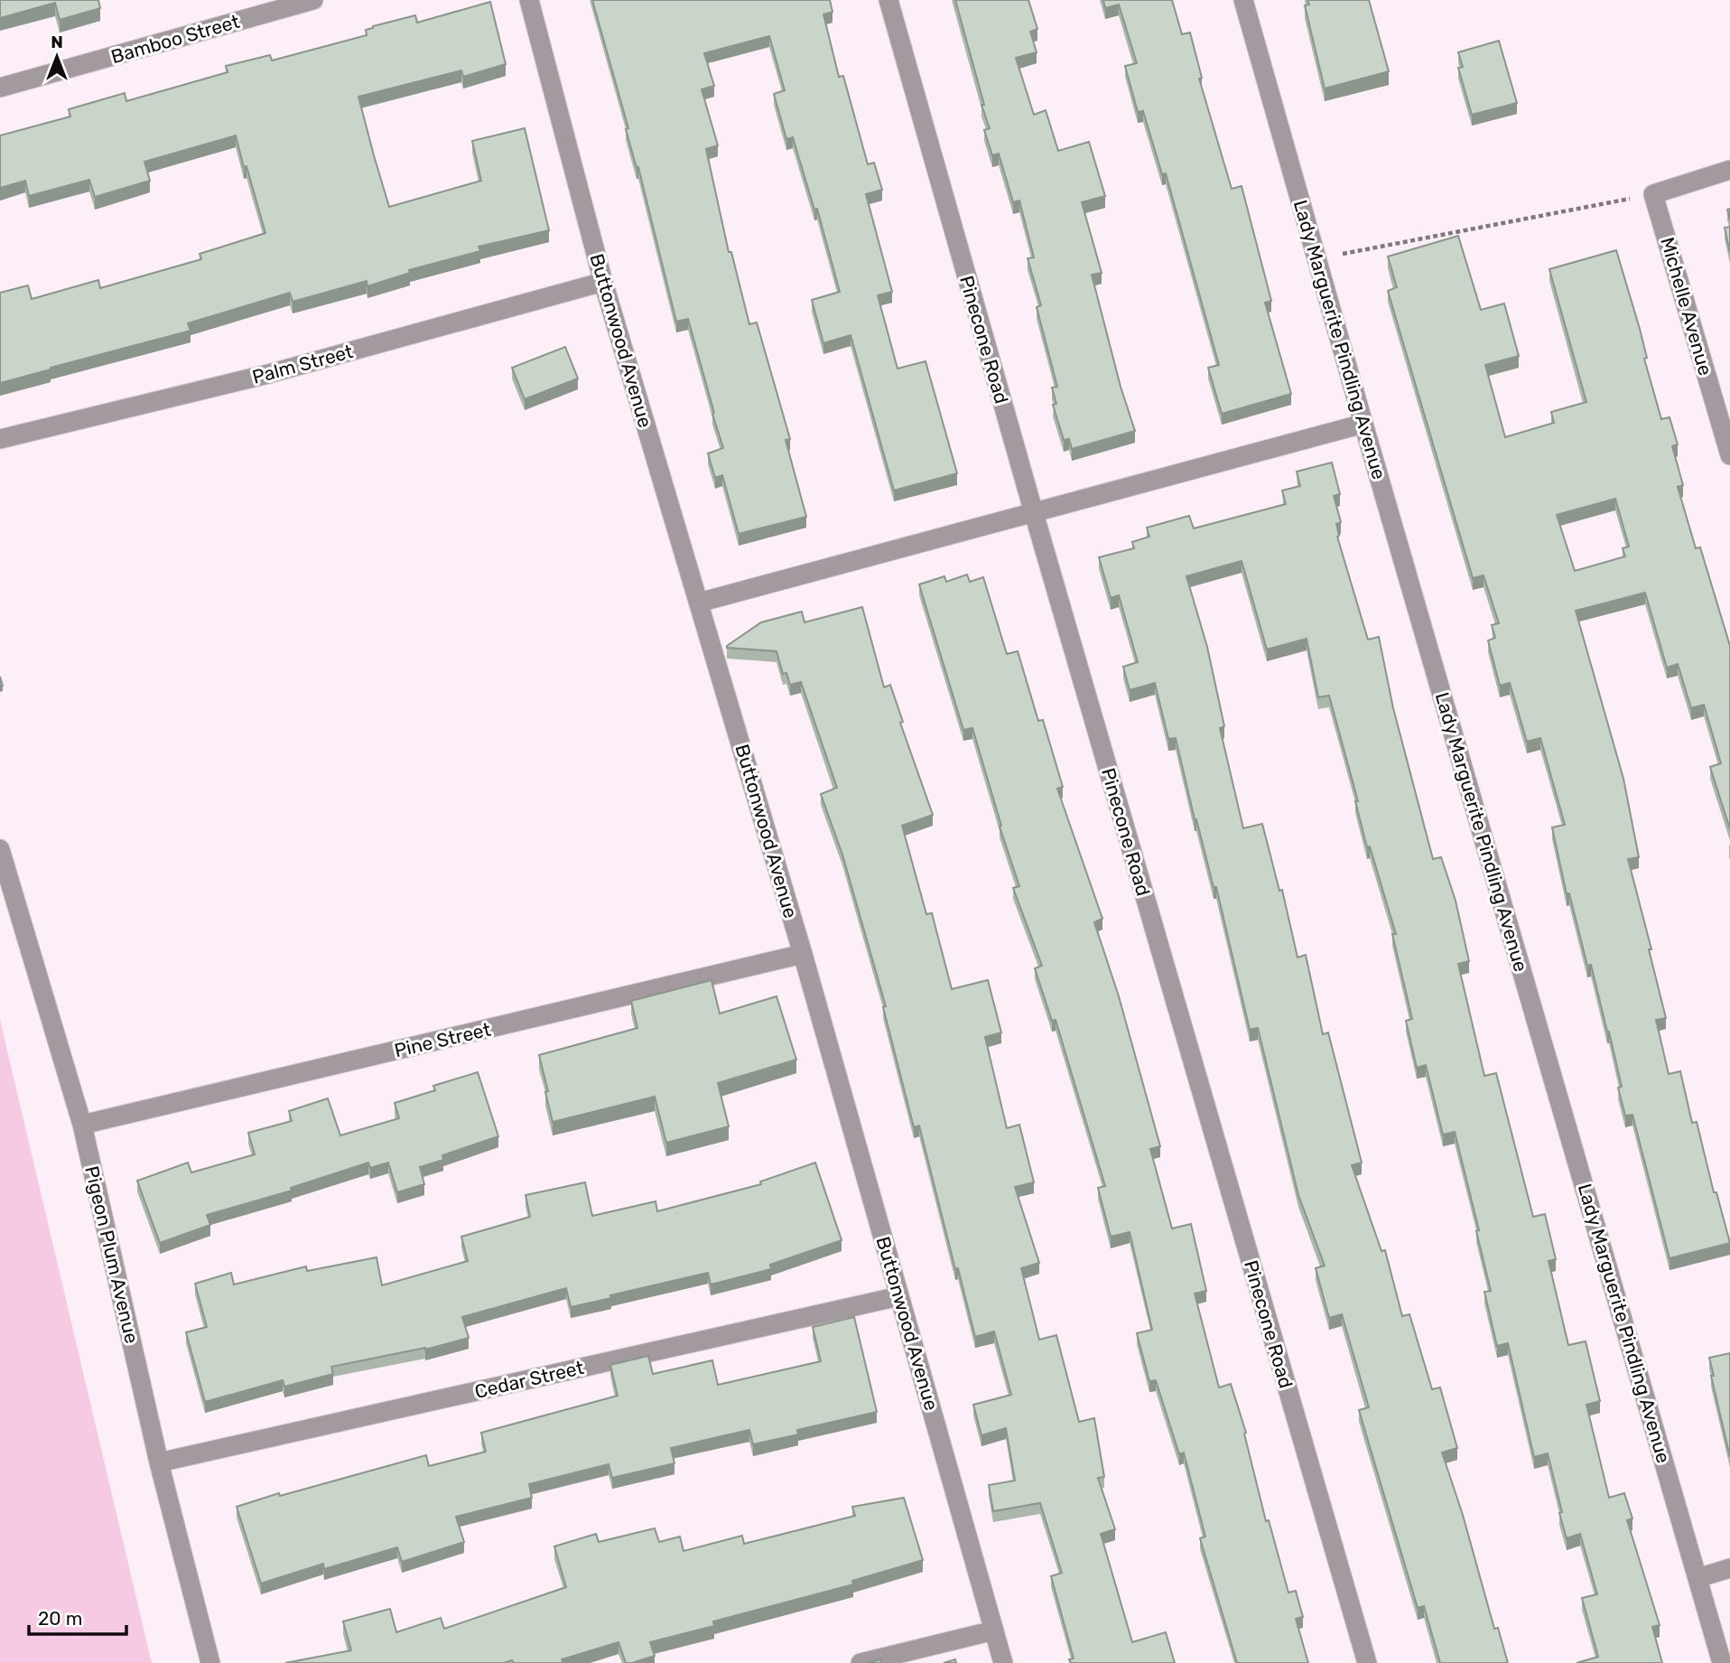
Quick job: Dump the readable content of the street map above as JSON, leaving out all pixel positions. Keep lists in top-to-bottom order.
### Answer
{
  "streets": {
    "street": [
      "Bamboo Street",
      "Michelle Avenue",
      "Pinecone Road",
      "Lady Marguerite Pindling Avenue",
      "Buttonwood Avenue",
      "Palm Street",
      "Pine Street",
      "Pigeon Plum Avenue",
      "Cedar Street"
    ]
  },
  "crossings": [
    ["Buttonwood Avenue", "Palm Street"],
    ["Buttonwood Avenue", "Pine Street"],
    ["Buttonwood Avenue", "Cedar Street"],
    ["Pine Street", "Pigeon Plum Avenue"],
    ["Pigeon Plum Avenue", "Cedar Street"]
  ],
  "scale_bar": "20 m",
  "north": "top"
}
